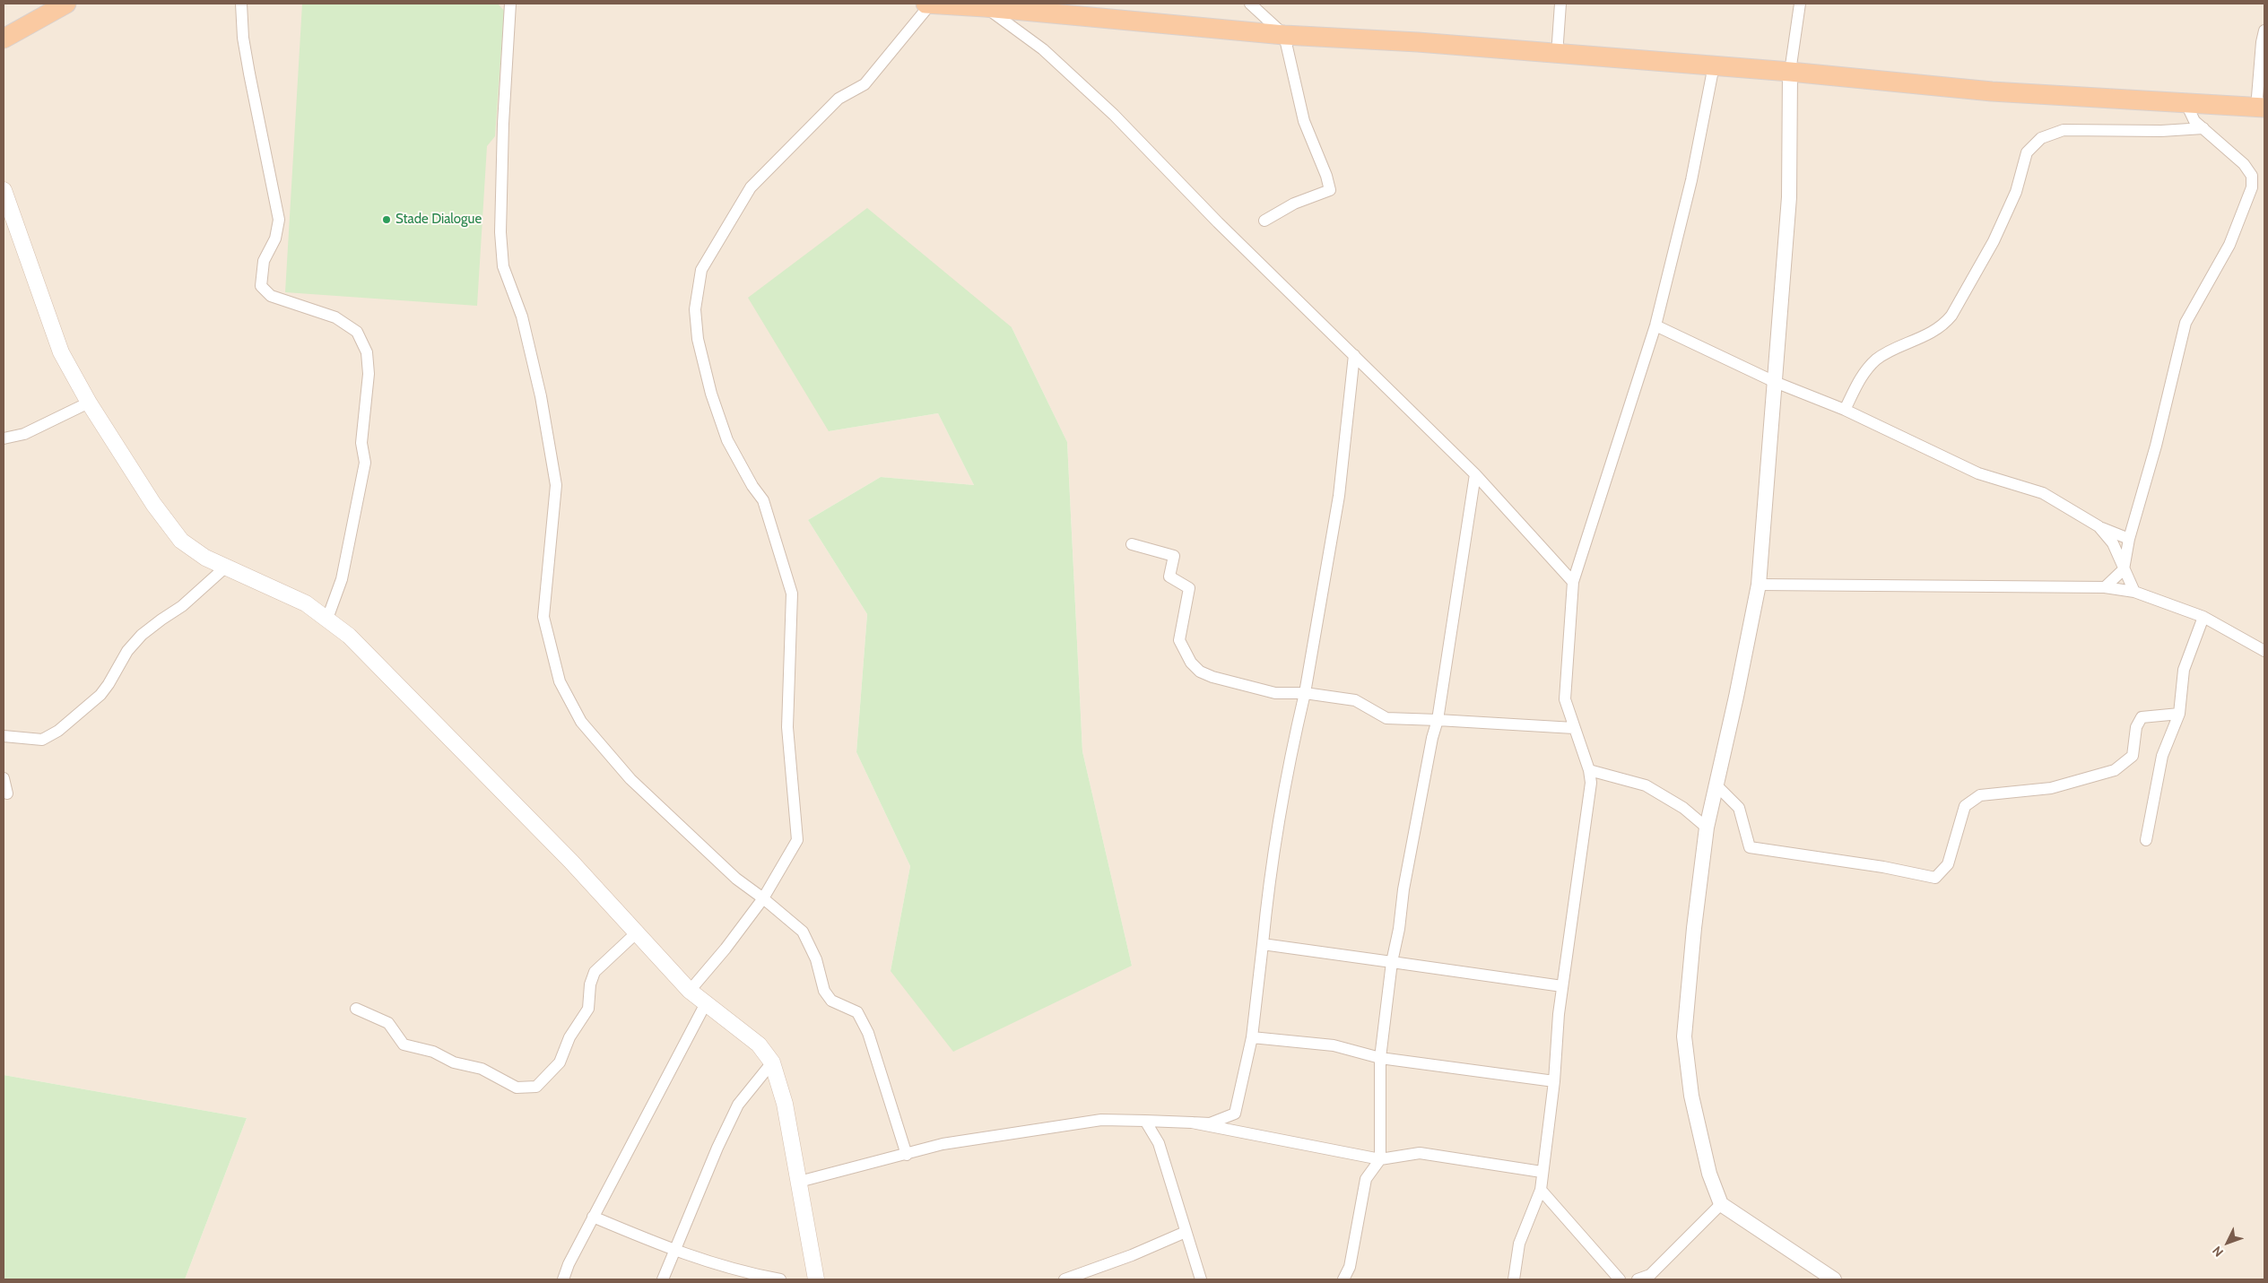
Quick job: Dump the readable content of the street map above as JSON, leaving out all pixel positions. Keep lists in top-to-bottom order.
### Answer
{
  "places": ["Stade Dialogue"],
  "north": "bottom left"
}
